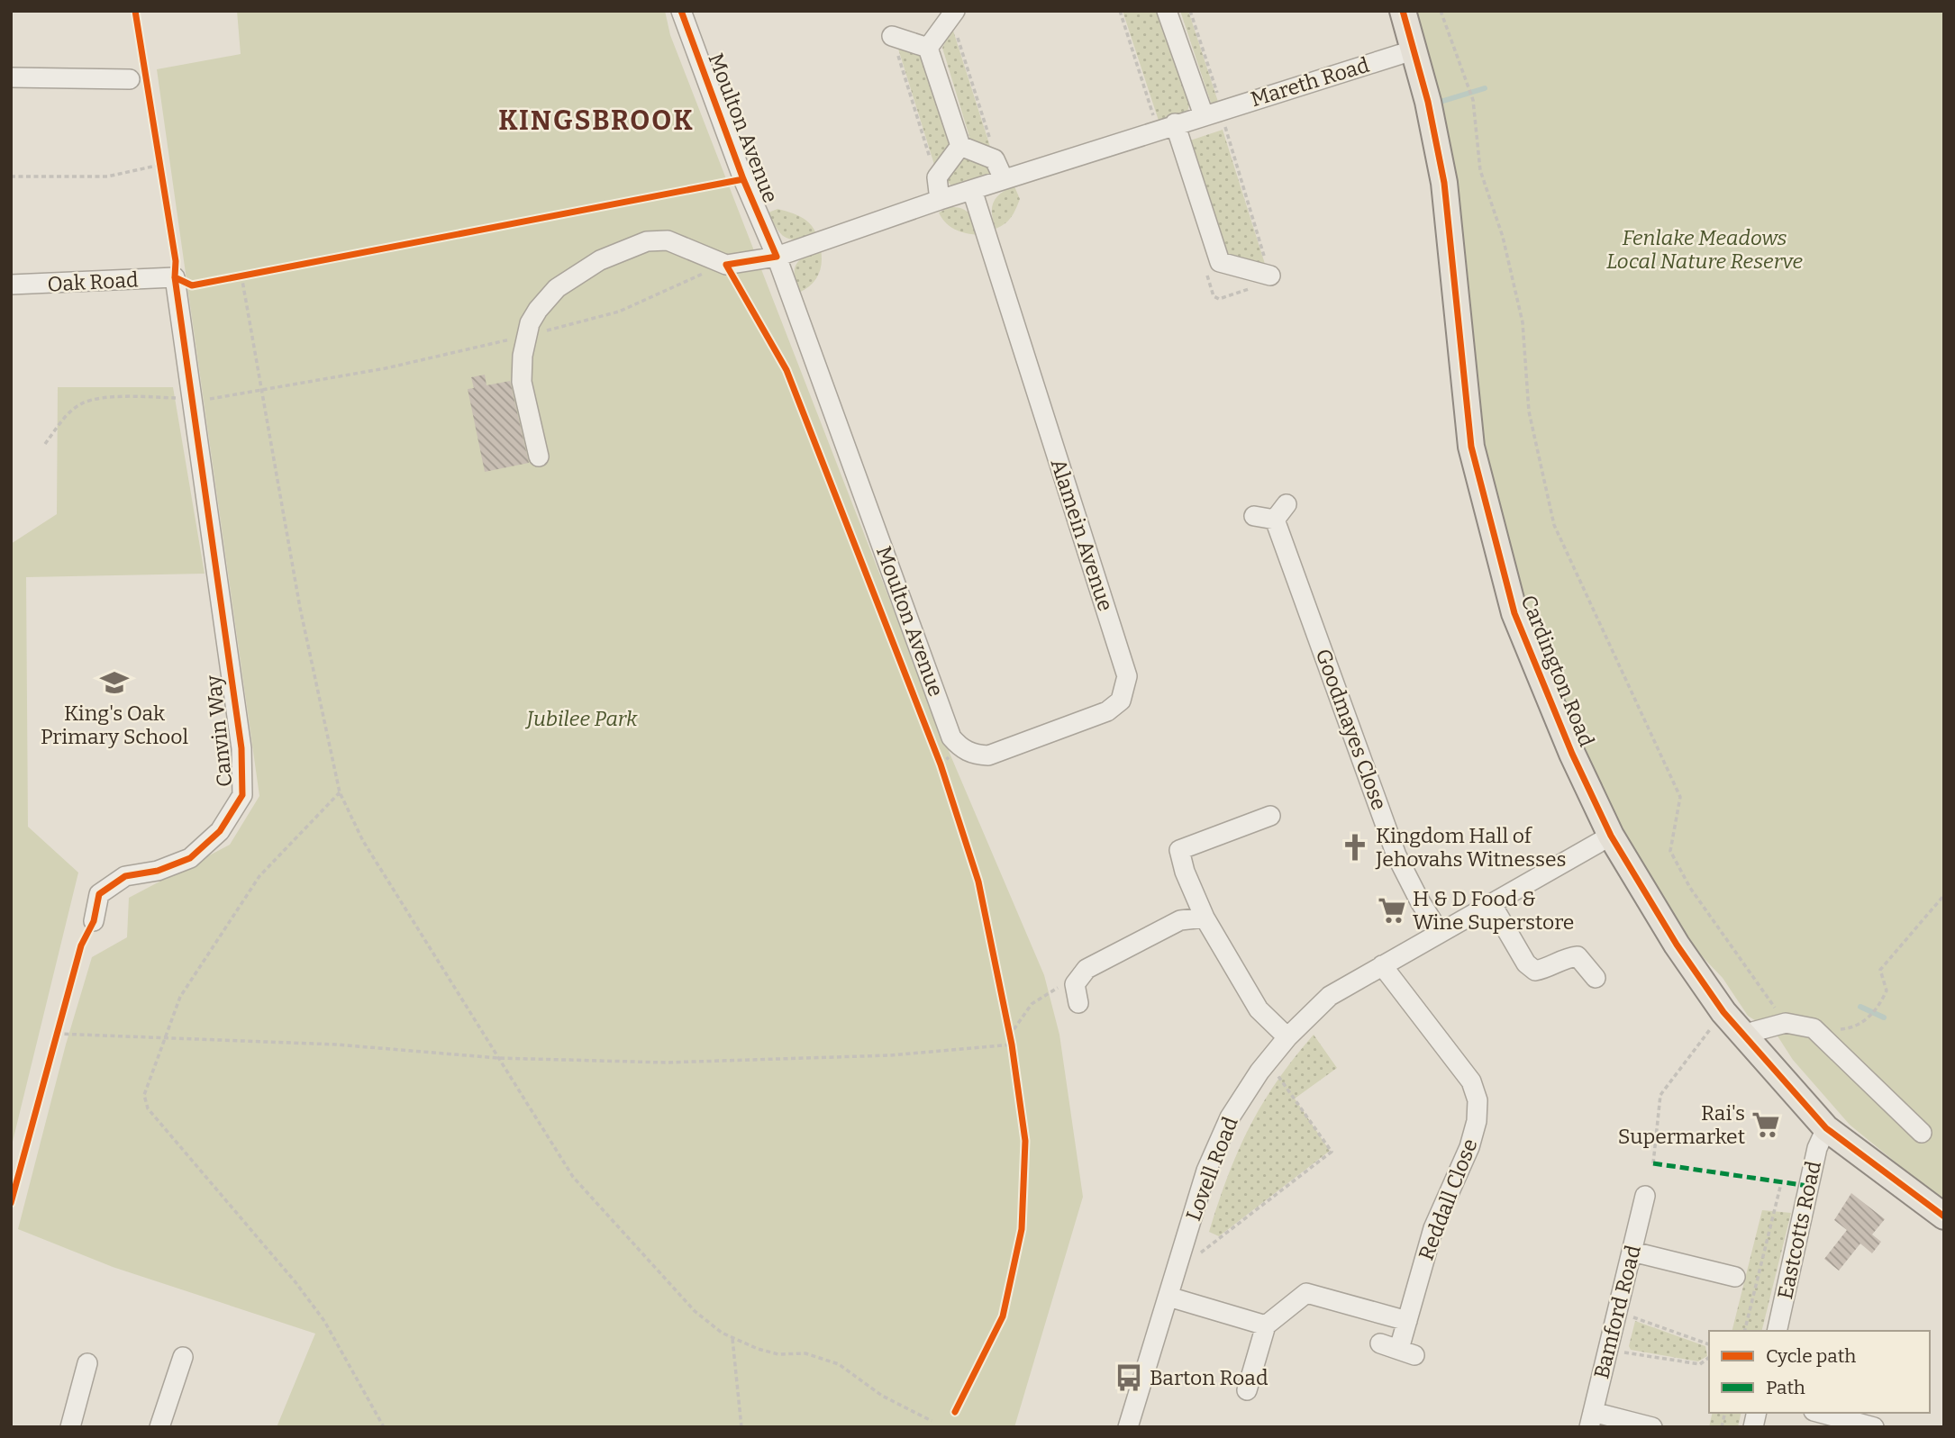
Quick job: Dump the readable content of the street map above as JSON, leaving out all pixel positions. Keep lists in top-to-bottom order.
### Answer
{
  "streets": {
    "main road": ["Cardington Road"],
    "street": [
      "Mareth Road",
      "Moulton Avenue",
      "Oak Road",
      "Alamein Avenue",
      "Goodmayes Close",
      "Canvin Way",
      "Lovell Road",
      "Reddall Close",
      "Eastcotts Road",
      "Bamford Road"
    ]
  },
  "crossings": [
    ["Mareth Road", "Moulton Avenue"],
    ["Mareth Road", "Alamein Avenue"],
    ["Mareth Road", "Cardington Road"],
    ["Moulton Avenue", "Alamein Avenue"],
    ["Oak Road", "Canvin Way"],
    ["Cardington Road", "Lovell Road"],
    ["Cardington Road", "Eastcotts Road"],
    ["Goodmayes Close", "Lovell Road"],
    ["Lovell Road", "Reddall Close"]
  ],
  "districts": ["KINGSBROOK"],
  "parks": ["Fenlake Meadows Local Nature Reserve", "Jubilee Park"],
  "places": {
    "school or university": ["King's Oak Primary School"],
    "church": ["Kingdom Hall of Jehovahs Witnesses"],
    "supermarket": ["H & D Food & Wine Superstore", "Rai's Supermarket"],
    "bus stop": ["Barton Road"]
  },
  "legend": ["Cycle path", "Path"]
}
